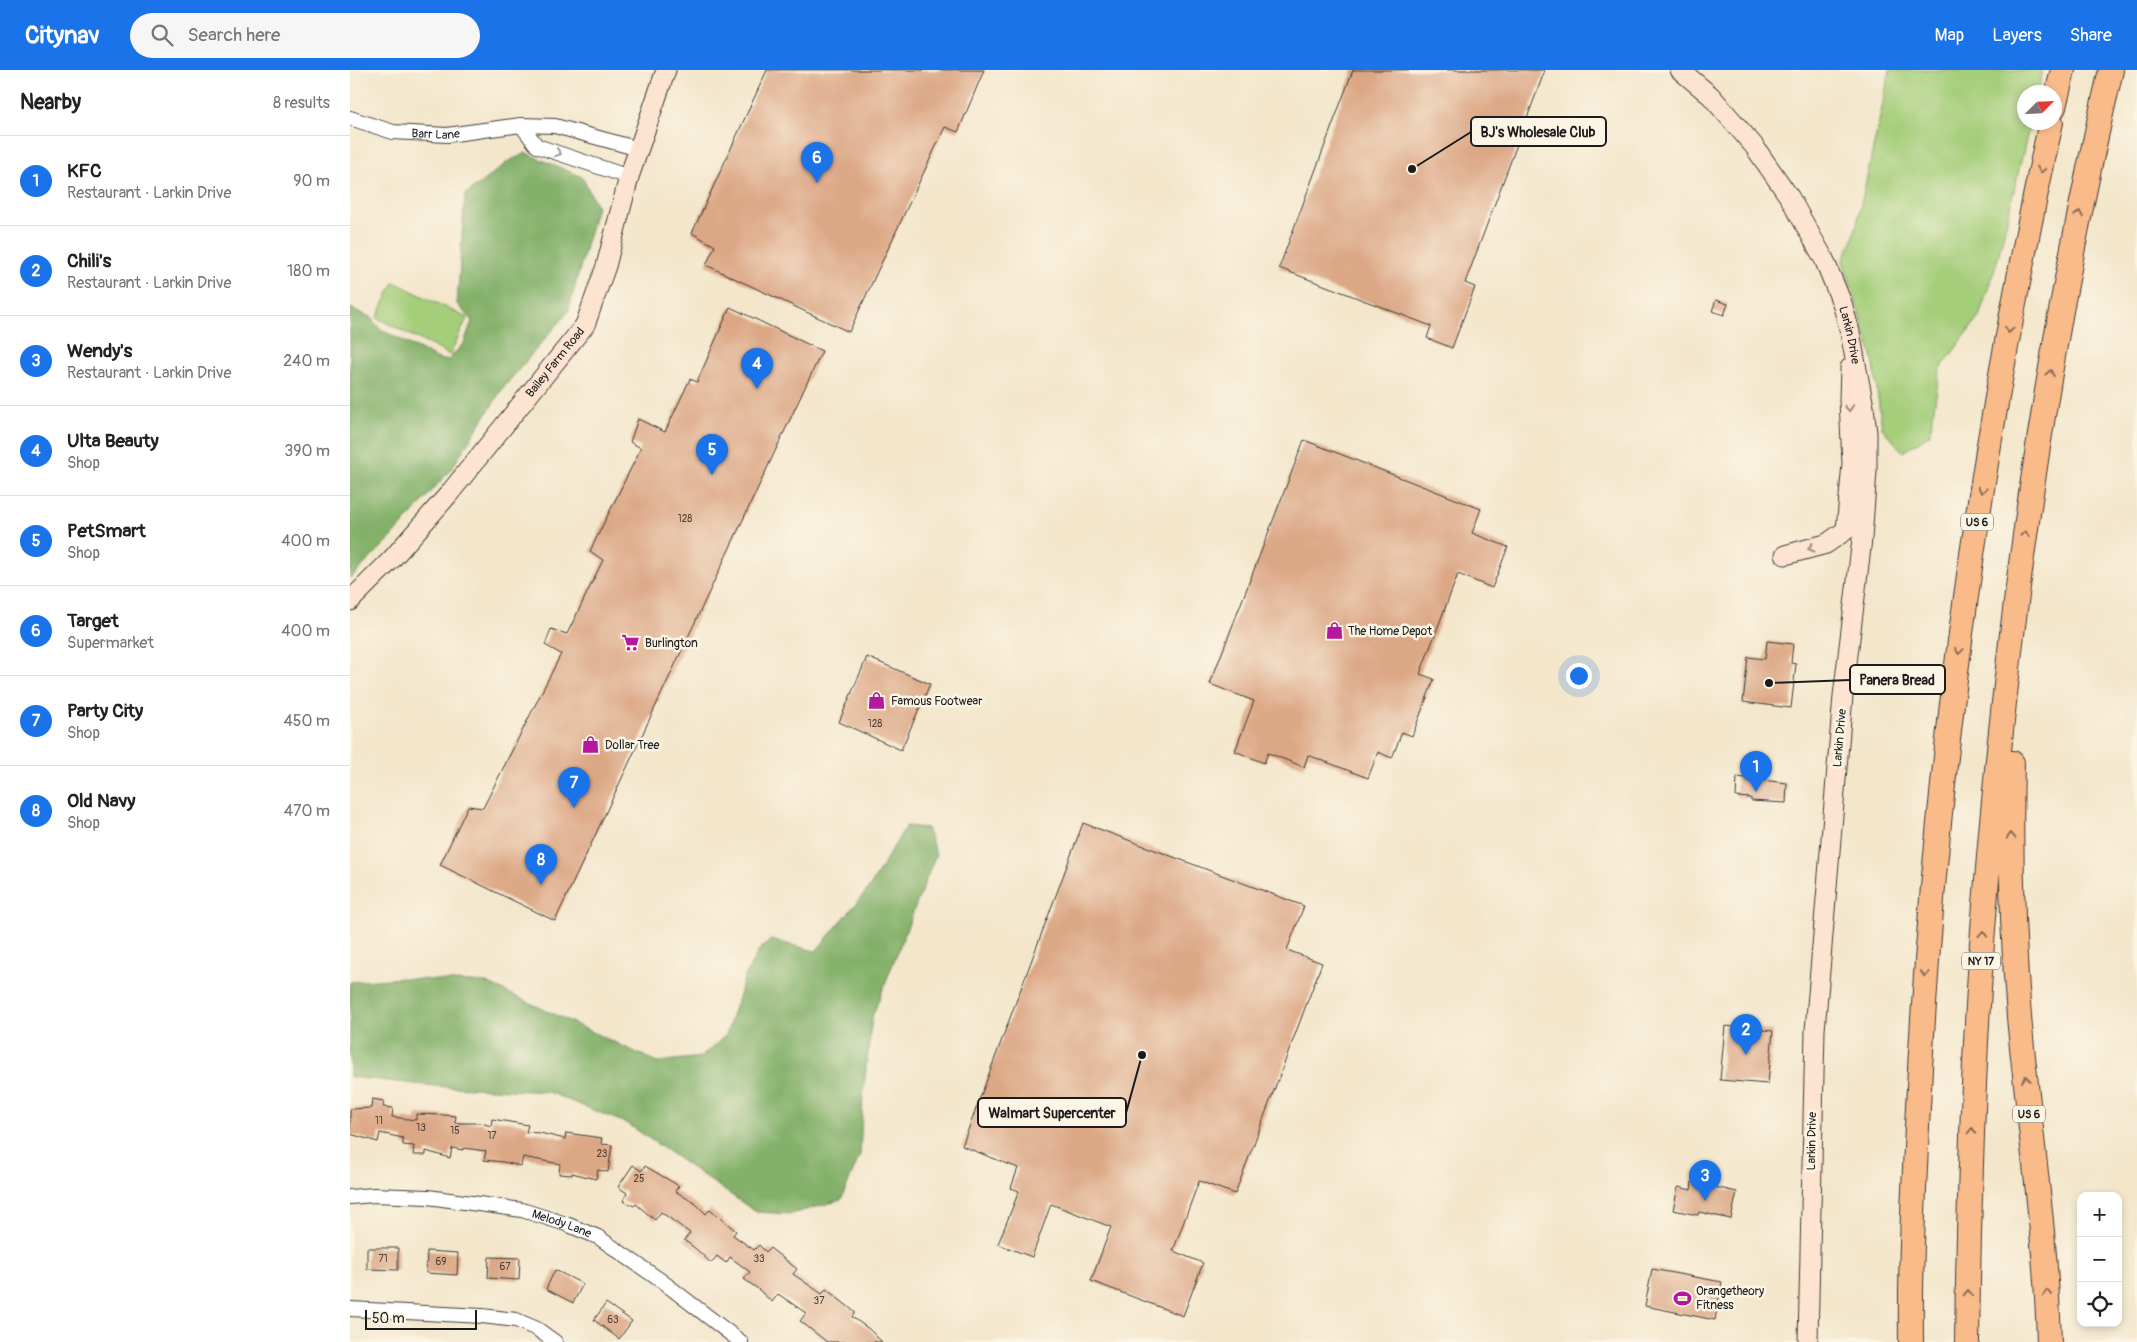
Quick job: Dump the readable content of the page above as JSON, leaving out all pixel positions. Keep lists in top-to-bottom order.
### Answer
{
  "streets": {
    "highway": ["US 6", "NY 17"],
    "street": [
      "Barr Lane",
      "Larkin Drive",
      "Bailey Farm Road",
      "Melody Lane"
    ]
  },
  "crossings": [
    ["Barr Lane", "Bailey Farm Road"],
    ["US 6", "NY 17"]
  ],
  "places": {
    "other": ["BJ's Wholesale Club", "Panera Bread", "Walmart Supercenter"],
    "shop": ["The Home Depot", "Famous Footwear", "Dollar Tree"],
    "supermarket": ["Burlington"],
    "sports": ["Orangetheory Fitness"]
  },
  "house_numbers": [
    "128",
    "128",
    "11",
    "13",
    "15",
    "17",
    "23",
    "25",
    "71",
    "33",
    "69",
    "67",
    "37",
    "63"
  ],
  "scale_bar": "50 m",
  "north": "top right",
  "page": {
    "header": "Citynav",
    "search": "Search here",
    "nav": ["Map", "Layers", "Share"],
    "heading": ["Nearby", "8 results"],
    "list": [
      {
        "mark": "1",
        "name": "KFC",
        "note": "Restaurant · Larkin Drive",
        "value": "90 m"
      },
      {
        "mark": "2",
        "name": "Chili's",
        "note": "Restaurant · Larkin Drive",
        "value": "180 m"
      },
      {
        "mark": "3",
        "name": "Wendy's",
        "note": "Restaurant · Larkin Drive",
        "value": "240 m"
      },
      {
        "mark": "4",
        "name": "Ulta Beauty",
        "note": "Shop",
        "value": "390 m"
      },
      {
        "mark": "5",
        "name": "PetSmart",
        "note": "Shop",
        "value": "400 m"
      },
      {
        "mark": "6",
        "name": "Target",
        "note": "Supermarket",
        "value": "400 m"
      },
      {
        "mark": "7",
        "name": "Party City",
        "note": "Shop",
        "value": "450 m"
      },
      {
        "mark": "8",
        "name": "Old Navy",
        "note": "Shop",
        "value": "470 m"
      }
    ],
    "pins": [
      "6",
      "4",
      "5",
      "1",
      "7",
      "8",
      "2",
      "3"
    ],
    "map_buttons": ["+", "−"],
    "scale": "50 m"
  }
}
